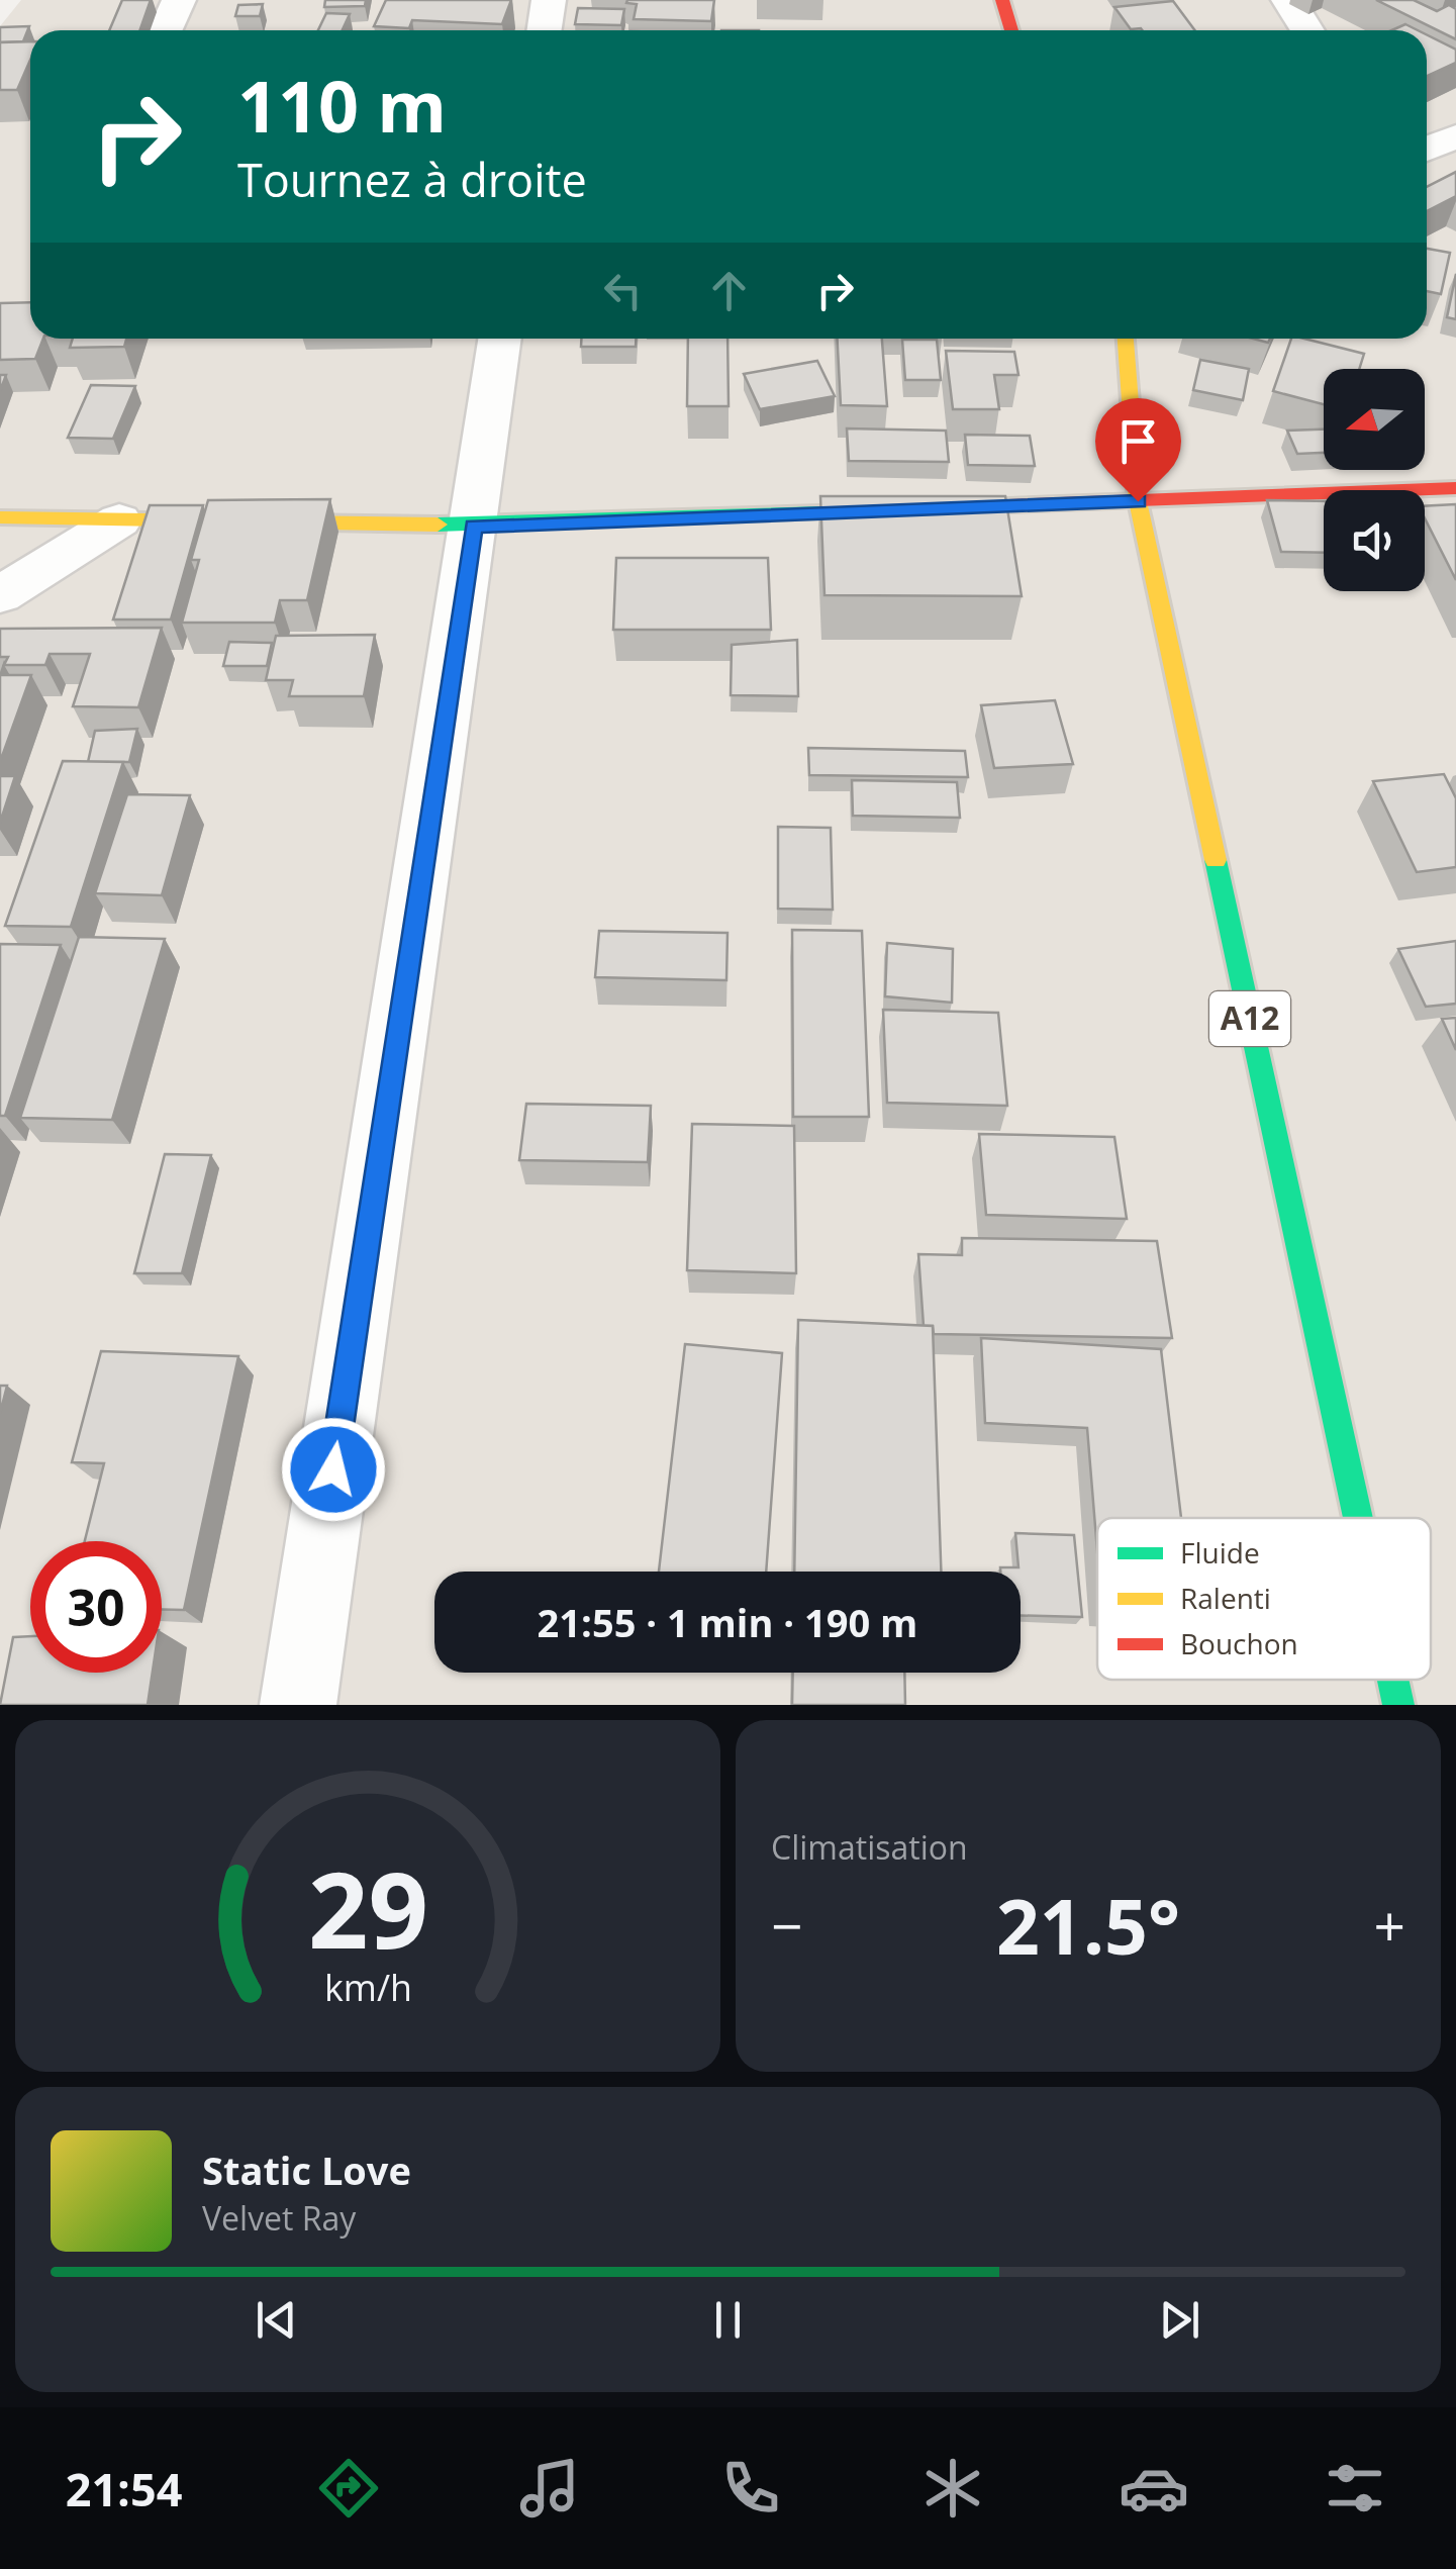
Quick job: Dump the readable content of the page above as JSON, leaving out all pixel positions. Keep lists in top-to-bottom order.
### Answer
{
  "streets": {
    "street": ["A12"]
  },
  "legend": ["Fluide", "Ralenti", "Bouchon"],
  "north": "left",
  "page": {
    "turn": ["110 m", "Tournez à droite"],
    "limit": "30",
    "trip": "21:55 · 1 min · 190 m",
    "tile": "Climatisation",
    "heat": ["−", "21.5°", "+"],
    "song": ["Static Love", "Velvet Ray"],
    "tabs": "21:54",
    "gauge": ["29", "km/h"]
  }
}
